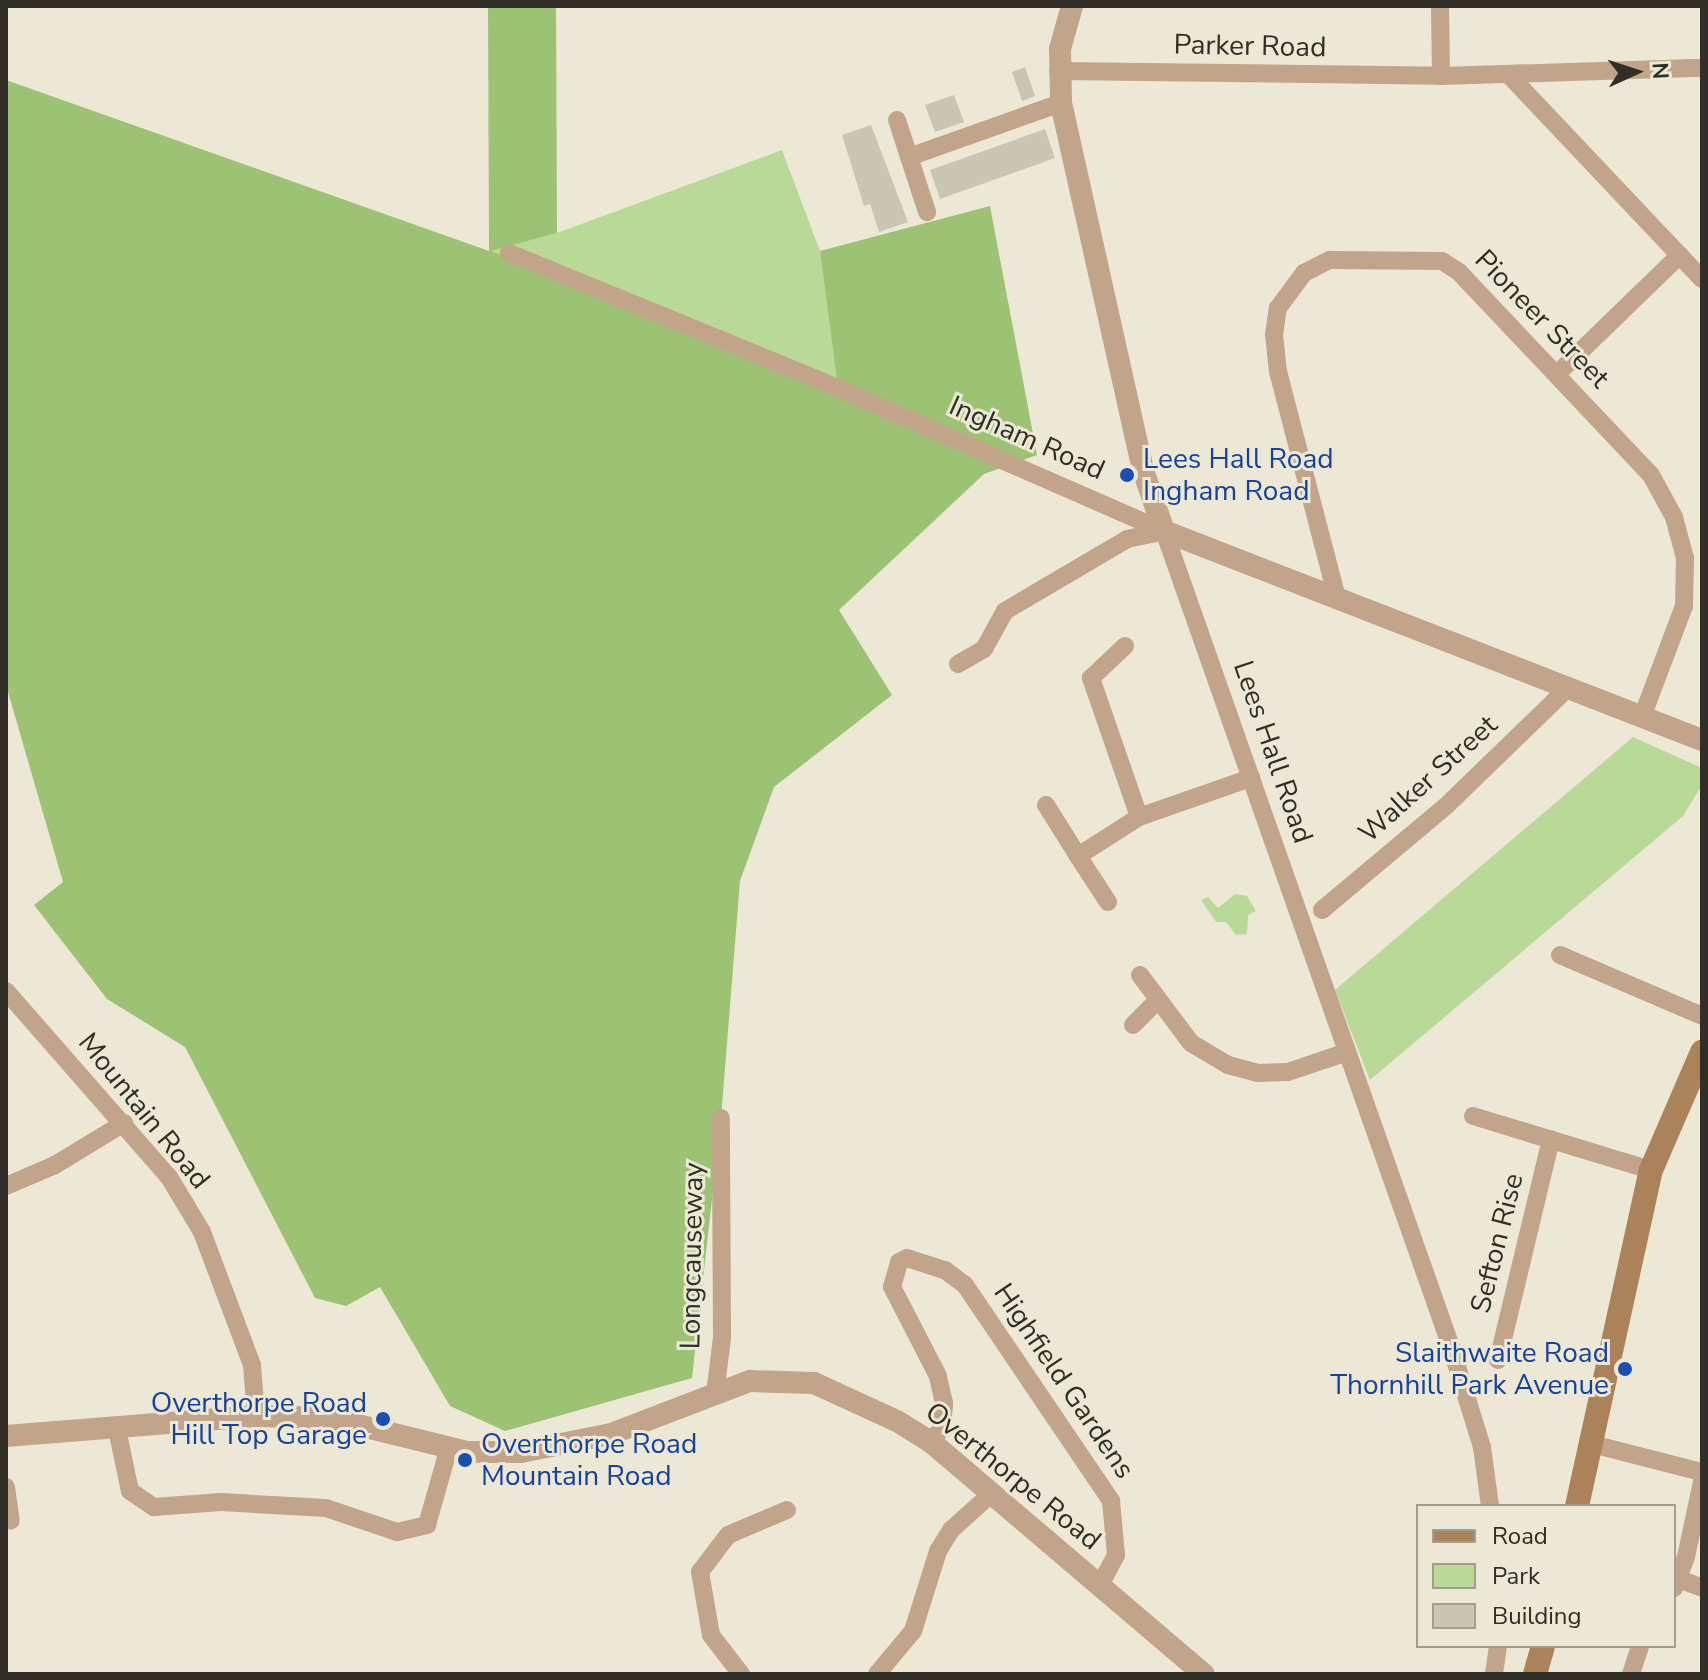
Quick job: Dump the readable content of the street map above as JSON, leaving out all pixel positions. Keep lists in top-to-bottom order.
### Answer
{
  "streets": {
    "street": [
      "Parker Road",
      "Pioneer Street",
      "Ingham Road",
      "Lees Hall Road",
      "Walker Street",
      "Mountain Road",
      "Sefton Rise",
      "Longcauseway",
      "Highfield Gardens",
      "Overthorpe Road"
    ]
  },
  "crossings": [
    ["Parker Road", "Lees Hall Road"],
    ["Pioneer Street", "Ingham Road"],
    ["Ingham Road", "Lees Hall Road"],
    ["Ingham Road", "Walker Street"],
    ["Mountain Road", "Overthorpe Road"],
    ["Longcauseway", "Overthorpe Road"],
    ["Highfield Gardens", "Overthorpe Road"]
  ],
  "places": [
    "Lees Hall Road Ingham Road",
    "Slaithwaite Road Thornhill Park Avenue",
    "Overthorpe Road Hill Top Garage",
    "Overthorpe Road Mountain Road"
  ],
  "legend": ["Road", "Park", "Building"],
  "north": "right"
}
